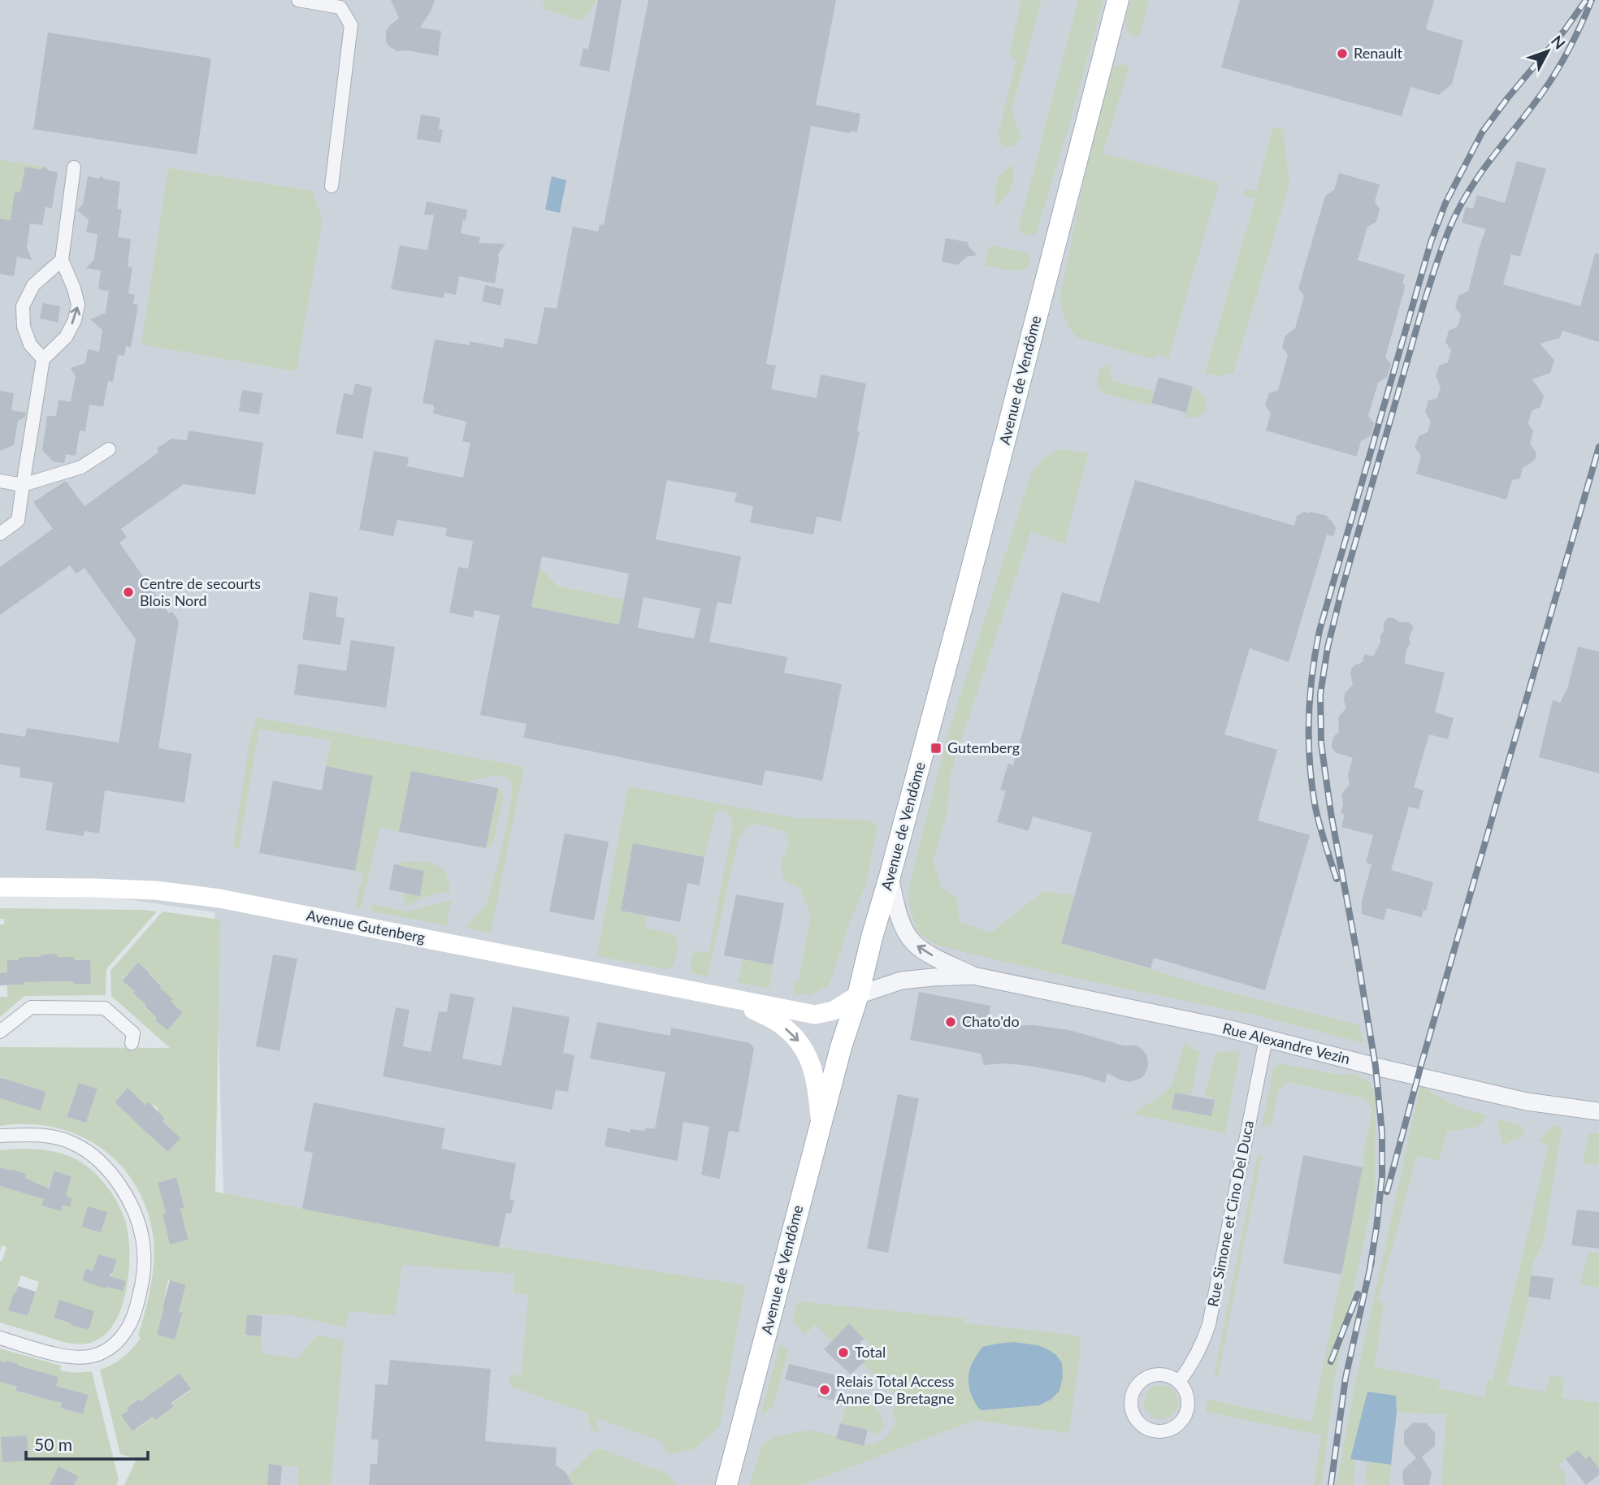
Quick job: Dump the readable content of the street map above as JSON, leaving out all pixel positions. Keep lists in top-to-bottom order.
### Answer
{
  "streets": {
    "main road": ["Avenue de Vendôme", "Avenue Gutenberg"],
    "street": ["Rue Alexandre Vezin", "Rue Simone et Cino Del Duca"]
  },
  "crossings": [
    ["Avenue de Vendôme", "Avenue Gutenberg"],
    ["Avenue de Vendôme", "Rue Alexandre Vezin"],
    ["Avenue Gutenberg", "Rue Alexandre Vezin"],
    ["Rue Alexandre Vezin", "Rue Simone et Cino Del Duca"]
  ],
  "places": {
    "other": [
      "Renault",
      "Centre de secourts Blois Nord",
      "Chato'do",
      "Total",
      "Relais Total Access Anne De Bretagne"
    ],
    "transit": ["Gutemberg"]
  },
  "scale_bar": "50 m",
  "north": "top right"
}
